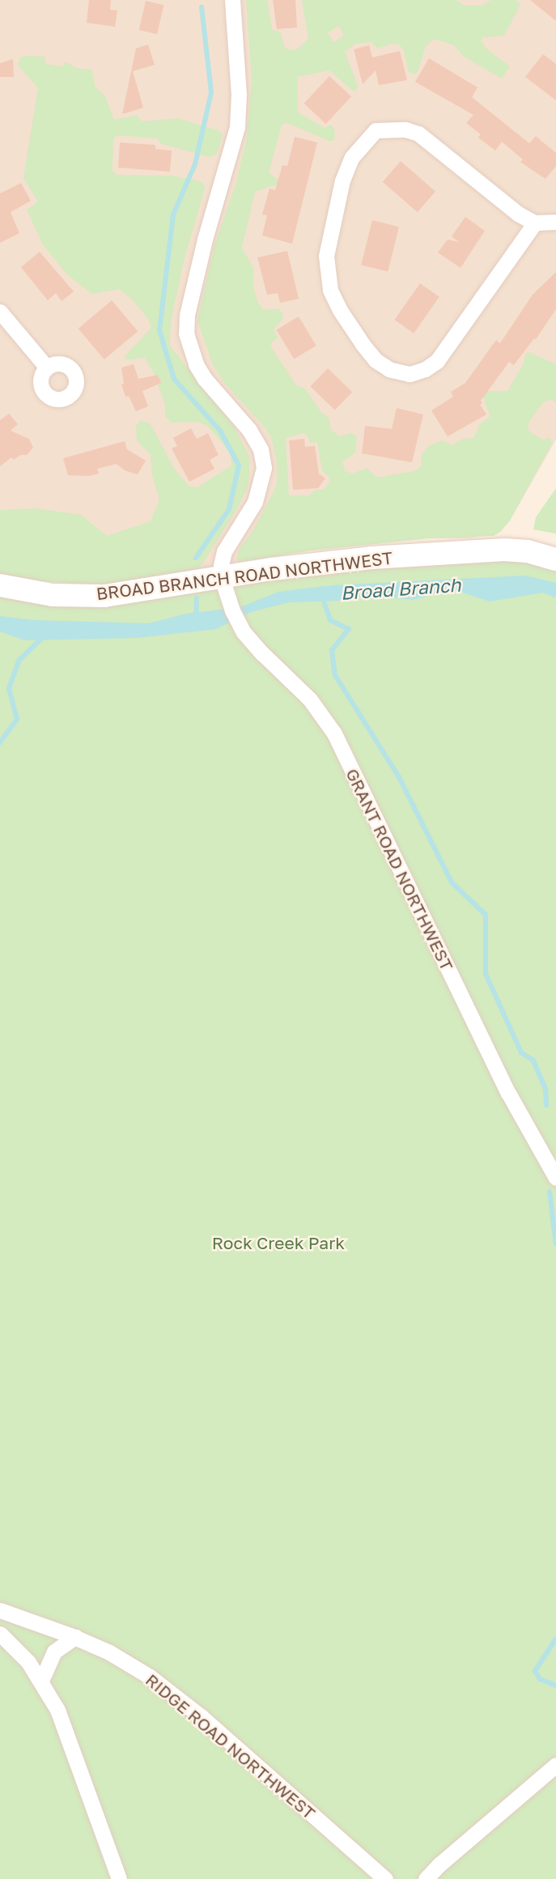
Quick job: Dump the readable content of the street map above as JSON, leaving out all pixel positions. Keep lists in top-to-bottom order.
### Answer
{
  "streets": {
    "main road": ["BROAD BRANCH ROAD NORTHWEST"],
    "street": ["GRANT ROAD NORTHWEST", "RIDGE ROAD NORTHWEST"]
  },
  "crossings": [
    ["BROAD BRANCH ROAD NORTHWEST", "GRANT ROAD NORTHWEST"]
  ],
  "water": ["Broad Branch"],
  "parks": ["Rock Creek Park"]
}
